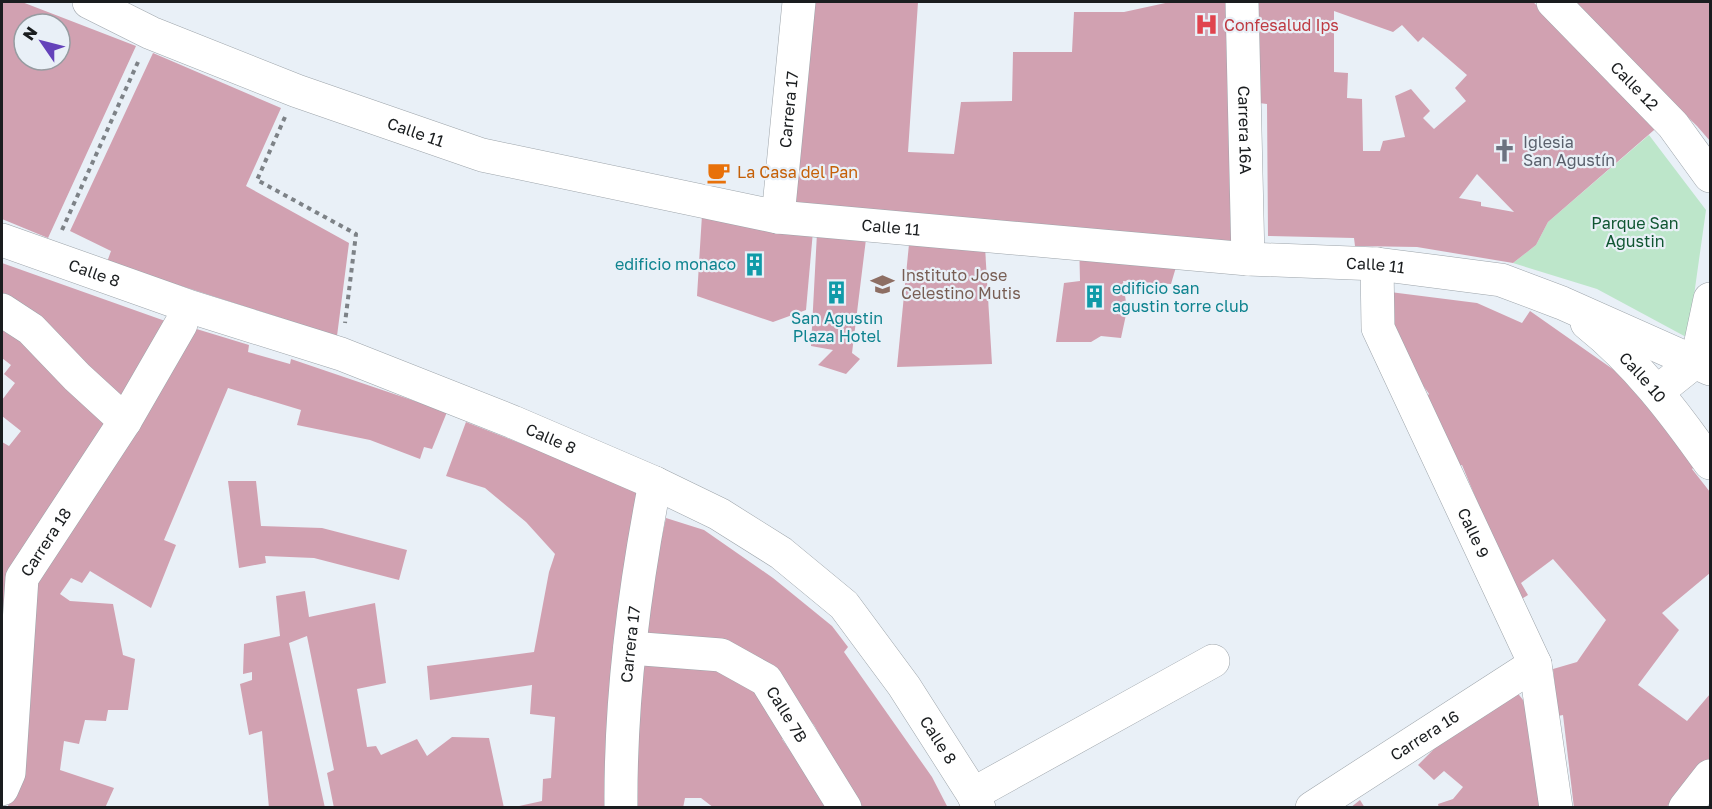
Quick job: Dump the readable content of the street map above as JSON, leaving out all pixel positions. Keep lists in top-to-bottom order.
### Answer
{
  "streets": {
    "street": [
      "Calle 12",
      "Carrera 17",
      "Carrera 16A",
      "Calle 11",
      "Calle 8",
      "Calle 10",
      "Calle 9",
      "Carrera 18",
      "Calle 7B",
      "Carrera 16"
    ]
  },
  "crossings": [
    ["Carrera 17", "Calle 11"],
    ["Carrera 17", "Calle 8"],
    ["Carrera 17", "Calle 7B"],
    ["Carrera 16A", "Calle 11"],
    ["Calle 11", "Calle 10"],
    ["Calle 11", "Calle 9"],
    ["Calle 9", "Carrera 16"]
  ],
  "parks": ["Parque San Agustin"],
  "places": {
    "hospital": ["Confesalud Ips"],
    "church": ["Iglesia San Agustín"],
    "cafe": ["La Casa del Pan"],
    "building": ["edificio monaco", "San Agustin Plaza Hotel", "edificio san agustin torre club"],
    "school or university": ["Instituto Jose Celestino Mutis"]
  },
  "north": "top left"
}
